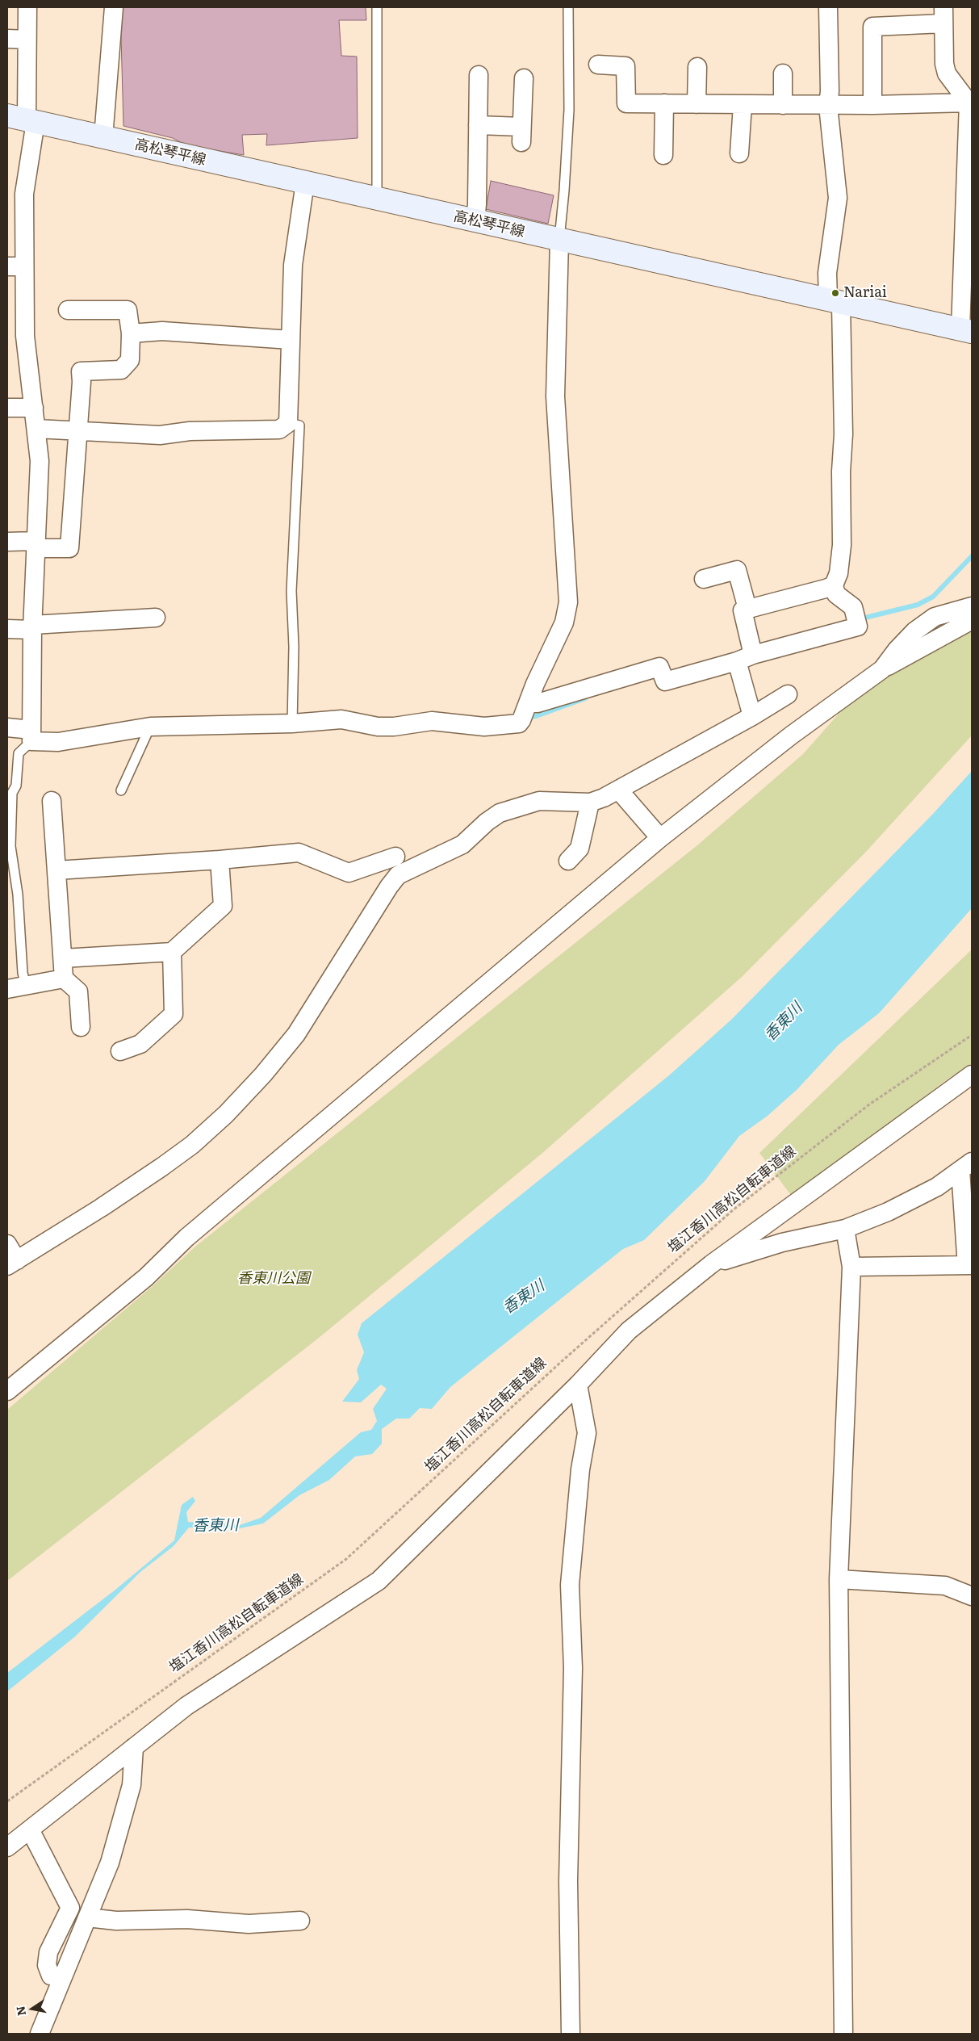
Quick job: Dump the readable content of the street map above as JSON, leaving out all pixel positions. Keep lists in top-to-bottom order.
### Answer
{
  "streets": {
    "main road": ["高松琴平線"],
    "path": ["塩江香川高松自転車道線"]
  },
  "water": ["香東川"],
  "parks": ["香東川公園"],
  "places": ["Nariai"],
  "north": "left"
}
